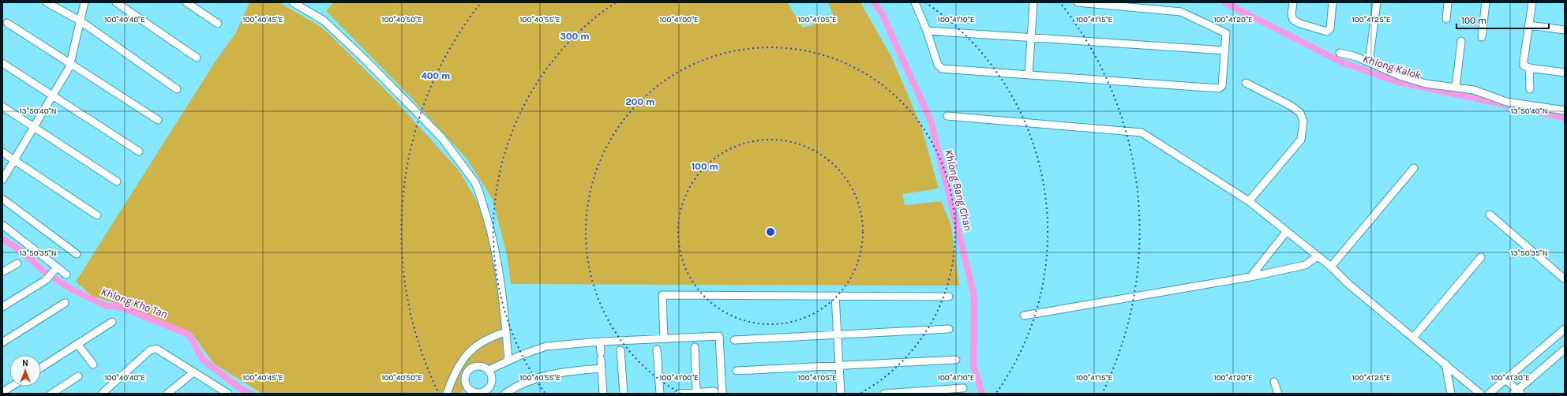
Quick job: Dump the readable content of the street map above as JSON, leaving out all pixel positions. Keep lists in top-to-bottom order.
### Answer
{
  "water": ["Khlong Kalok", "Khlong Bang Chan", "Khlong Kho Tan"],
  "scale_bar": "100 m",
  "north": "top",
  "coordinates": [
    "100°40'40\"E",
    "100°40'45\"E",
    "100°40'50\"E",
    "100°40'55\"E",
    "100°41'00\"E",
    "100°41'05\"E",
    "100°41'10\"E",
    "100°41'15\"E",
    "100°41'20\"E",
    "100°41'25\"E",
    "13°50'40\"N",
    "13°50'35\"N",
    "100°41'30\"E"
  ],
  "rings": [
    "300 m",
    "400 m",
    "200 m",
    "100 m"
  ]
}
